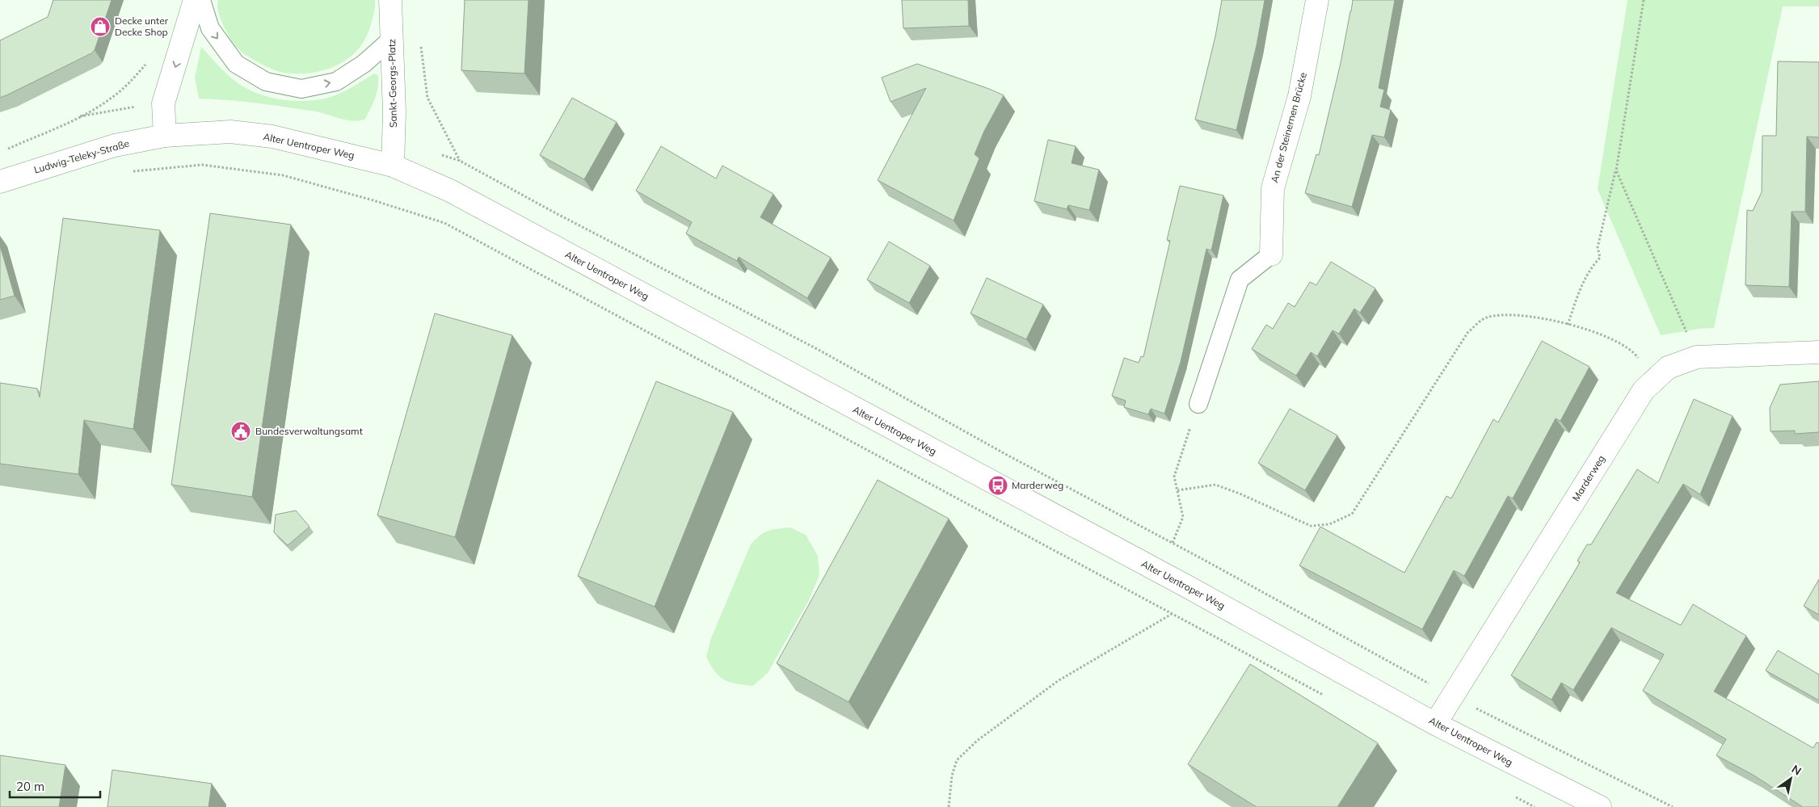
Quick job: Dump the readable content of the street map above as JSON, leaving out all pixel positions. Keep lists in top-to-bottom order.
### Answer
{
  "streets": {
    "street": [
      "Sankt-Georgs-Platz",
      "An der Steinernen Brücke",
      "Alter Uentroper Weg",
      "Ludwig-Teleky-Straße",
      "Marderweg"
    ]
  },
  "crossings": [
    ["Sankt-Georgs-Platz", "Alter Uentroper Weg"],
    ["Alter Uentroper Weg", "Ludwig-Teleky-Straße"],
    ["Alter Uentroper Weg", "Marderweg"]
  ],
  "places": {
    "shop": ["Decke unter Decke Shop"],
    "public building": ["Bundesverwaltungsamt"],
    "bus stop": ["Marderweg"]
  },
  "scale_bar": "20 m",
  "north": "top right"
}
